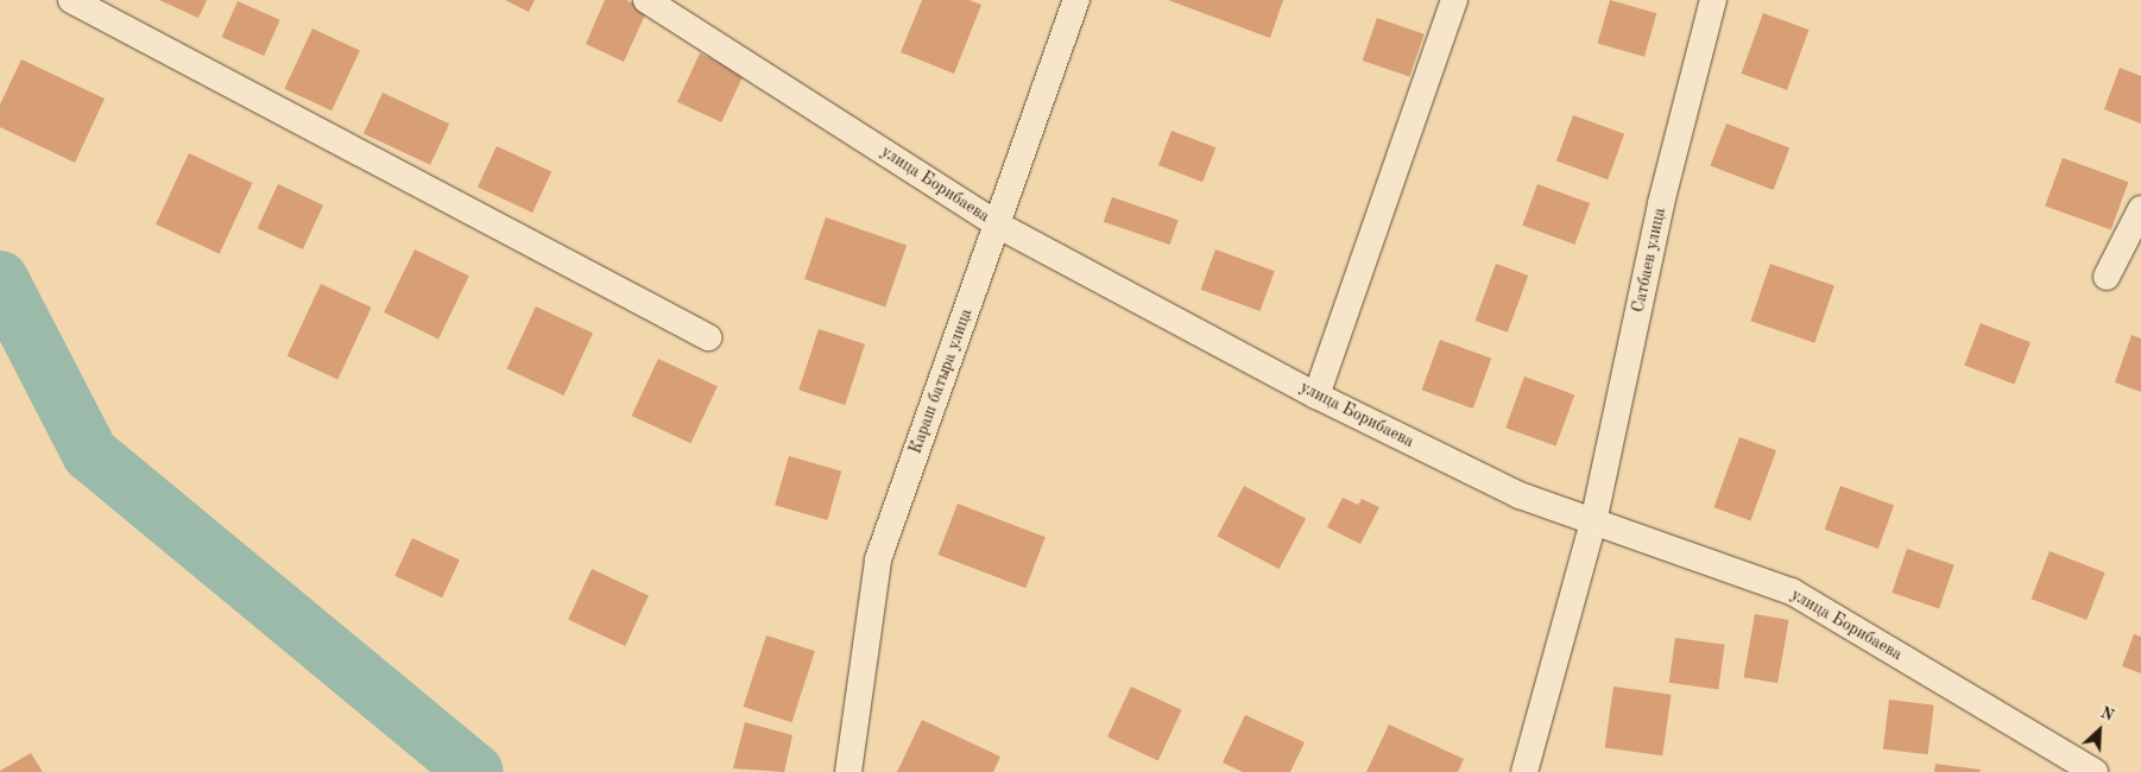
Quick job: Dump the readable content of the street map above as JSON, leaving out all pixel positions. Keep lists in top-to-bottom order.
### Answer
{
  "streets": {
    "street": ["улица Борибаева", "Сатбаев улица", "Караш батыра улица"]
  },
  "crossings": [
    ["улица Борибаева", "Сатбаев улица"],
    ["улица Борибаева", "Караш батыра улица"]
  ],
  "north": "top right"
}
